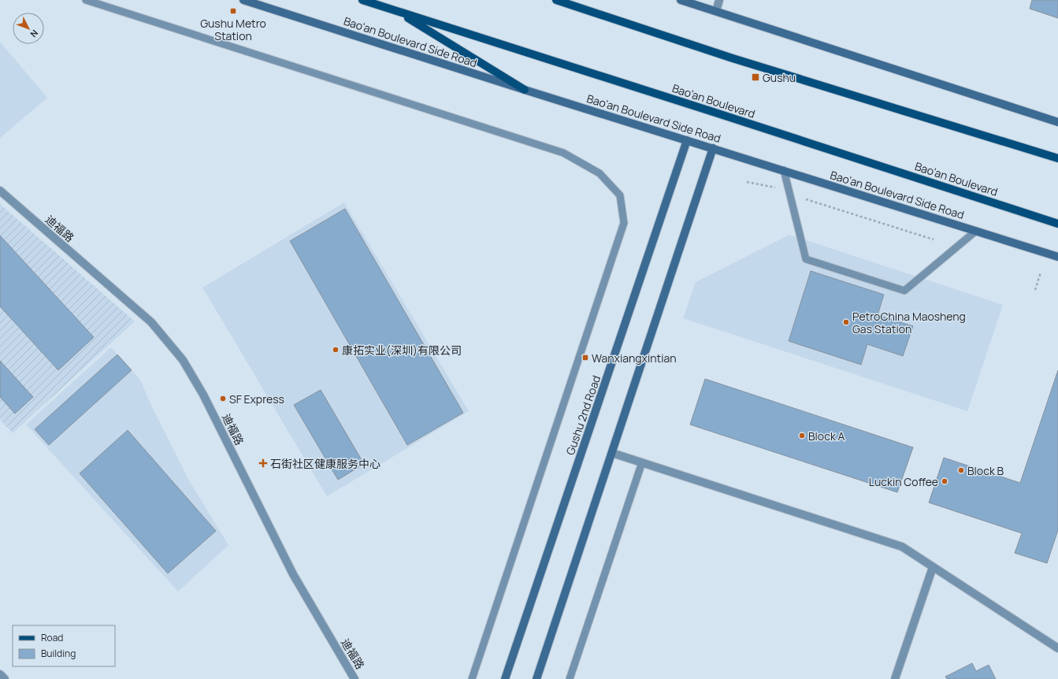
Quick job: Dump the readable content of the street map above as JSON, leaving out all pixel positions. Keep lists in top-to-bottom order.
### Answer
{
  "streets": {
    "main road": ["Bao'an Boulevard Side Road", "Bao'an Boulevard", "Gushu 2nd Road"],
    "street": ["迪福路"]
  },
  "crossings": [
    ["Bao'an Boulevard Side Road", "Gushu 2nd Road"]
  ],
  "places": {
    "transit": ["Gushu Metro Station", "Gushu", "Wanxiangxintian"],
    "other": [
      "PetroChina Maosheng Gas Station",
      "康拓实业(深圳)有限公司",
      "SF Express",
      "Block A",
      "Block B",
      "Luckin Coffee"
    ],
    "health": ["石街社区健康服务中心"]
  },
  "legend": ["Road", "Building"],
  "north": "bottom right"
}
